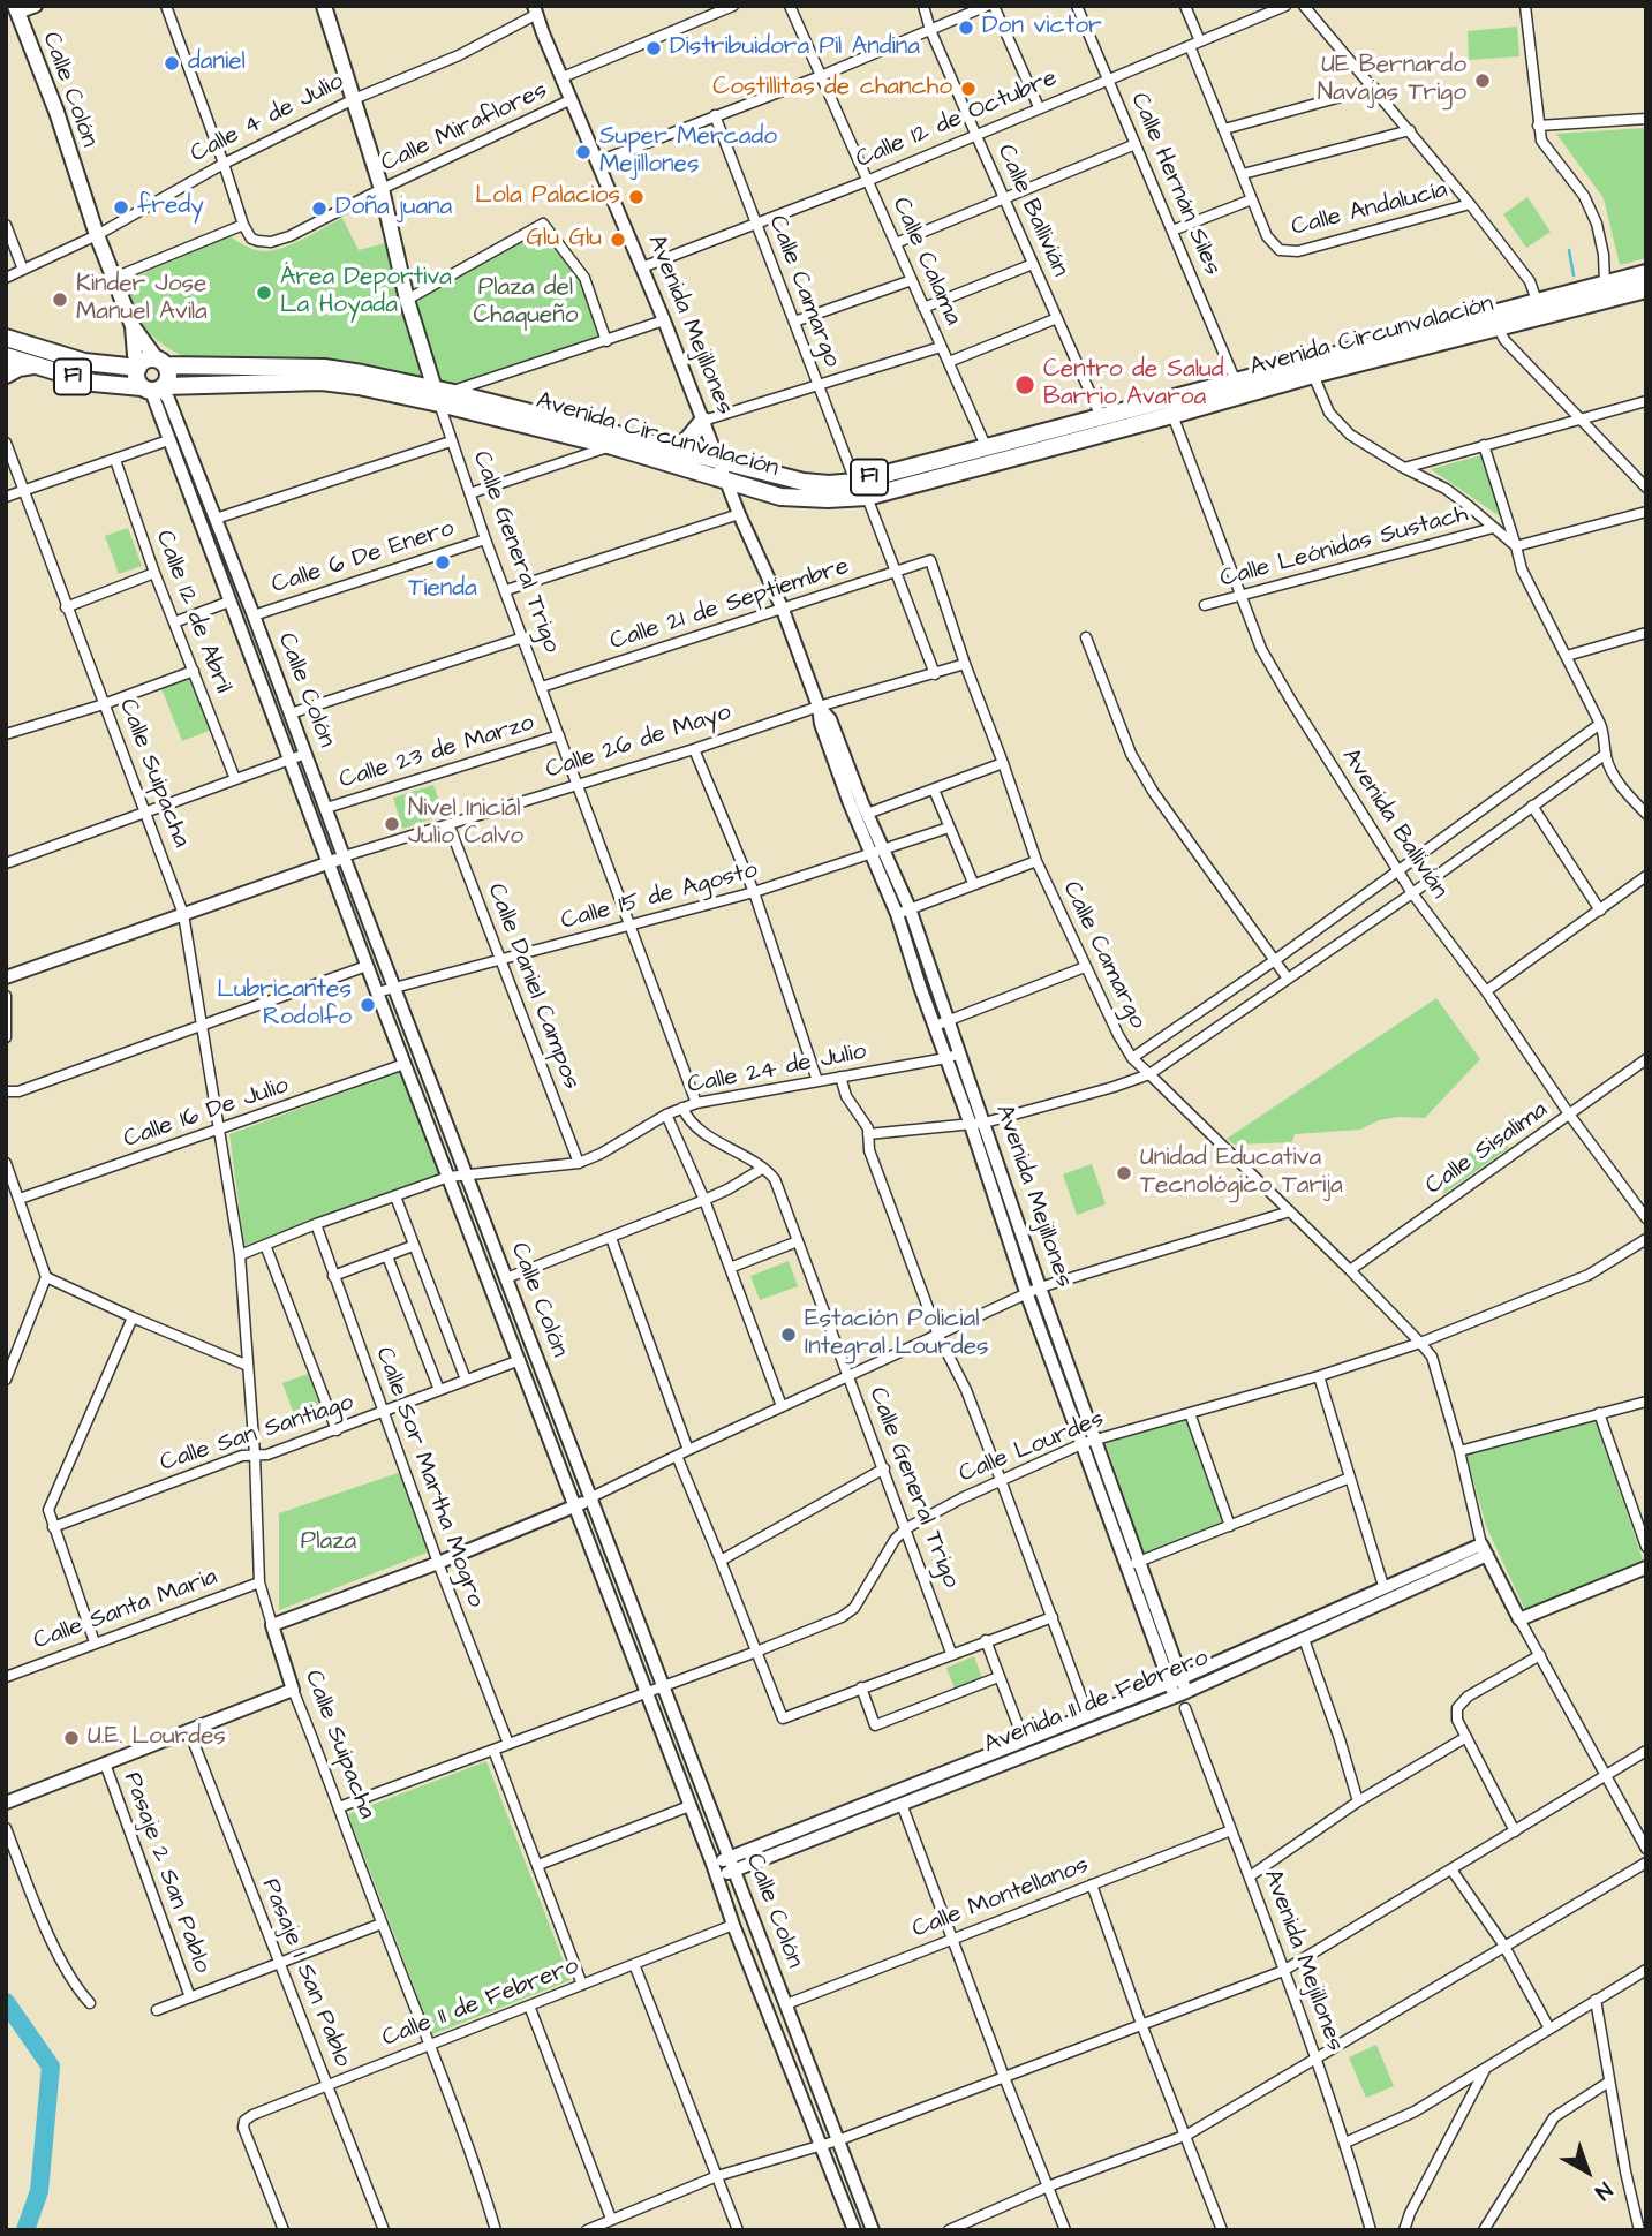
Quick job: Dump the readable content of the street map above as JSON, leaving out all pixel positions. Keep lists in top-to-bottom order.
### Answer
{
  "streets": {
    "highway": ["Avenida Circunvalación", "F1"],
    "main road": ["Calle Colón", "Calle General Trigo"],
    "street": [
      "Calle 4 de Julio",
      "Calle 12 de Octubre",
      "Calle Miraflores",
      "Calle Hernán Siles",
      "Calle Andalucía",
      "Calle Ballivián",
      "Calle Calama",
      "Calle Camargo",
      "Avenida Mejillones",
      "Calle Leónidas Sustach",
      "Calle 6 De Enero",
      "Calle 21 de Septiembre",
      "Calle 12 de Abril",
      "Calle 26 de Mayo",
      "Calle 23 de Marzo",
      "Calle Suipacha",
      "Avenida Ballivián",
      "Calle 15 de Agosto",
      "Calle Daniel Campos",
      "Calle 24 de Julio",
      "Calle 16 De Julio",
      "Calle Sisalima",
      "Calle San Santiago",
      "Calle Lourdes",
      "Calle Sor Martha Mogro",
      "Calle Santa Maria",
      "Avenida 11 de Febrero",
      "Pasaje 2 San Pablo",
      "Calle Montellanos",
      "Pasaje 1 San Pablo",
      "Calle 11 de Febrero"
    ]
  },
  "crossings": [
    ["Calle Colón", "Calle 4 de Julio"],
    ["Calle Colón", "Avenida Circunvalación"],
    ["Calle Colón", "Calle 6 De Enero"],
    ["Calle Colón", "Calle 26 de Mayo"],
    ["Calle Colón", "Calle 23 de Marzo"],
    ["Calle Colón", "Calle 15 de Agosto"],
    ["Calle Colón", "Calle 24 de Julio"],
    ["Calle Colón", "Calle 16 De Julio"],
    ["Calle Colón", "Calle San Santiago"],
    ["Calle Colón", "Calle Lourdes"],
    ["Calle Colón", "Avenida 11 de Febrero"],
    ["Calle Colón", "Calle Montellanos"],
    ["Calle Colón", "Calle 11 de Febrero"],
    ["Calle 4 de Julio", "Avenida Mejillones"],
    ["Calle 4 de Julio", "Calle General Trigo"],
    ["Calle 12 de Octubre", "Calle Hernán Siles"],
    ["Calle 12 de Octubre", "Calle Ballivián"],
    ["Calle 12 de Octubre", "Calle Calama"],
    ["Calle 12 de Octubre", "Calle Camargo"],
    ["Calle 12 de Octubre", "Avenida Mejillones"],
    ["Calle Miraflores", "Avenida Mejillones"],
    ["Calle Miraflores", "Calle General Trigo"],
    ["Calle Hernán Siles", "Avenida Circunvalación"],
    ["Calle Ballivián", "Avenida Circunvalación"],
    ["Calle Calama", "Avenida Circunvalación"],
    ["Calle Camargo", "Avenida Circunvalación"],
    ["Calle Camargo", "Calle 21 de Septiembre"],
    ["Calle Camargo", "Calle 26 de Mayo"],
    ["Calle Camargo", "Calle Sisalima"],
    ["Calle Camargo", "Calle Lourdes"],
    ["Calle Camargo", "Avenida 11 de Febrero"],
    ["Avenida Mejillones", "Avenida Circunvalación"],
    ["Avenida Mejillones", "Calle 21 de Septiembre"],
    ["Avenida Mejillones", "Calle 26 de Mayo"],
    ["Avenida Mejillones", "Calle 15 de Agosto"],
    ["Avenida Mejillones", "Calle 24 de Julio"],
    ["Avenida Mejillones", "Calle Lourdes"],
    ["Avenida Mejillones", "Avenida 11 de Febrero"],
    ["Avenida Mejillones", "Calle Montellanos"],
    ["Avenida Circunvalación", "Calle General Trigo"],
    ["Avenida Circunvalación", "Avenida Ballivián"],
    ["Calle Leónidas Sustach", "Avenida Ballivián"],
    ["Calle General Trigo", "Calle 6 De Enero"],
    ["Calle General Trigo", "Calle 21 de Septiembre"],
    ["Calle General Trigo", "Calle 26 de Mayo"],
    ["Calle General Trigo", "Calle 23 de Marzo"],
    ["Calle General Trigo", "Calle 15 de Agosto"],
    ["Calle General Trigo", "Calle 24 de Julio"],
    ["Calle General Trigo", "Calle Lourdes"],
    ["Calle 26 de Mayo", "Calle Suipacha"],
    ["Calle 26 de Mayo", "Calle Daniel Campos"],
    ["Calle Suipacha", "Calle 24 de Julio"],
    ["Calle Suipacha", "Calle 16 De Julio"],
    ["Calle Suipacha", "Calle San Santiago"],
    ["Calle Suipacha", "Calle Lourdes"],
    ["Calle Suipacha", "Calle Santa Maria"],
    ["Calle Suipacha", "Calle 11 de Febrero"],
    ["Avenida Ballivián", "Calle Sisalima"],
    ["Calle 15 de Agosto", "Calle Daniel Campos"],
    ["Calle Daniel Campos", "Calle 24 de Julio"],
    ["Calle 24 de Julio", "Calle Sor Martha Mogro"],
    ["Calle San Santiago", "Calle Sor Martha Mogro"],
    ["Calle Lourdes", "Calle Sor Martha Mogro"],
    ["Pasaje 1 San Pablo", "Calle 11 de Febrero"]
  ],
  "parks": ["Plaza del Chaqueño", "Plaza"],
  "places": [
    "Don victor",
    "Distribuidora Pil Andina",
    "daniel",
    "UE Bernardo Navajas Trigo",
    "Costillitas de chancho",
    "Super Mercado Mejillones",
    "Lola Palacios",
    "fredy",
    "Doña juana",
    "Glu Glu",
    "Área Deportiva La Hoyada",
    "Kinder Jose Manuel Avila",
    "Centro de Salud Barrio Avaroa",
    "Tienda",
    "Nivel Inicial Julio Calvo",
    "Lubricantes Rodolfo",
    "Unidad Educativa Tecnológico Tarija",
    "Estación Policial Integral Lourdes",
    "U.E. Lourdes"
  ],
  "north": "bottom right"
}
